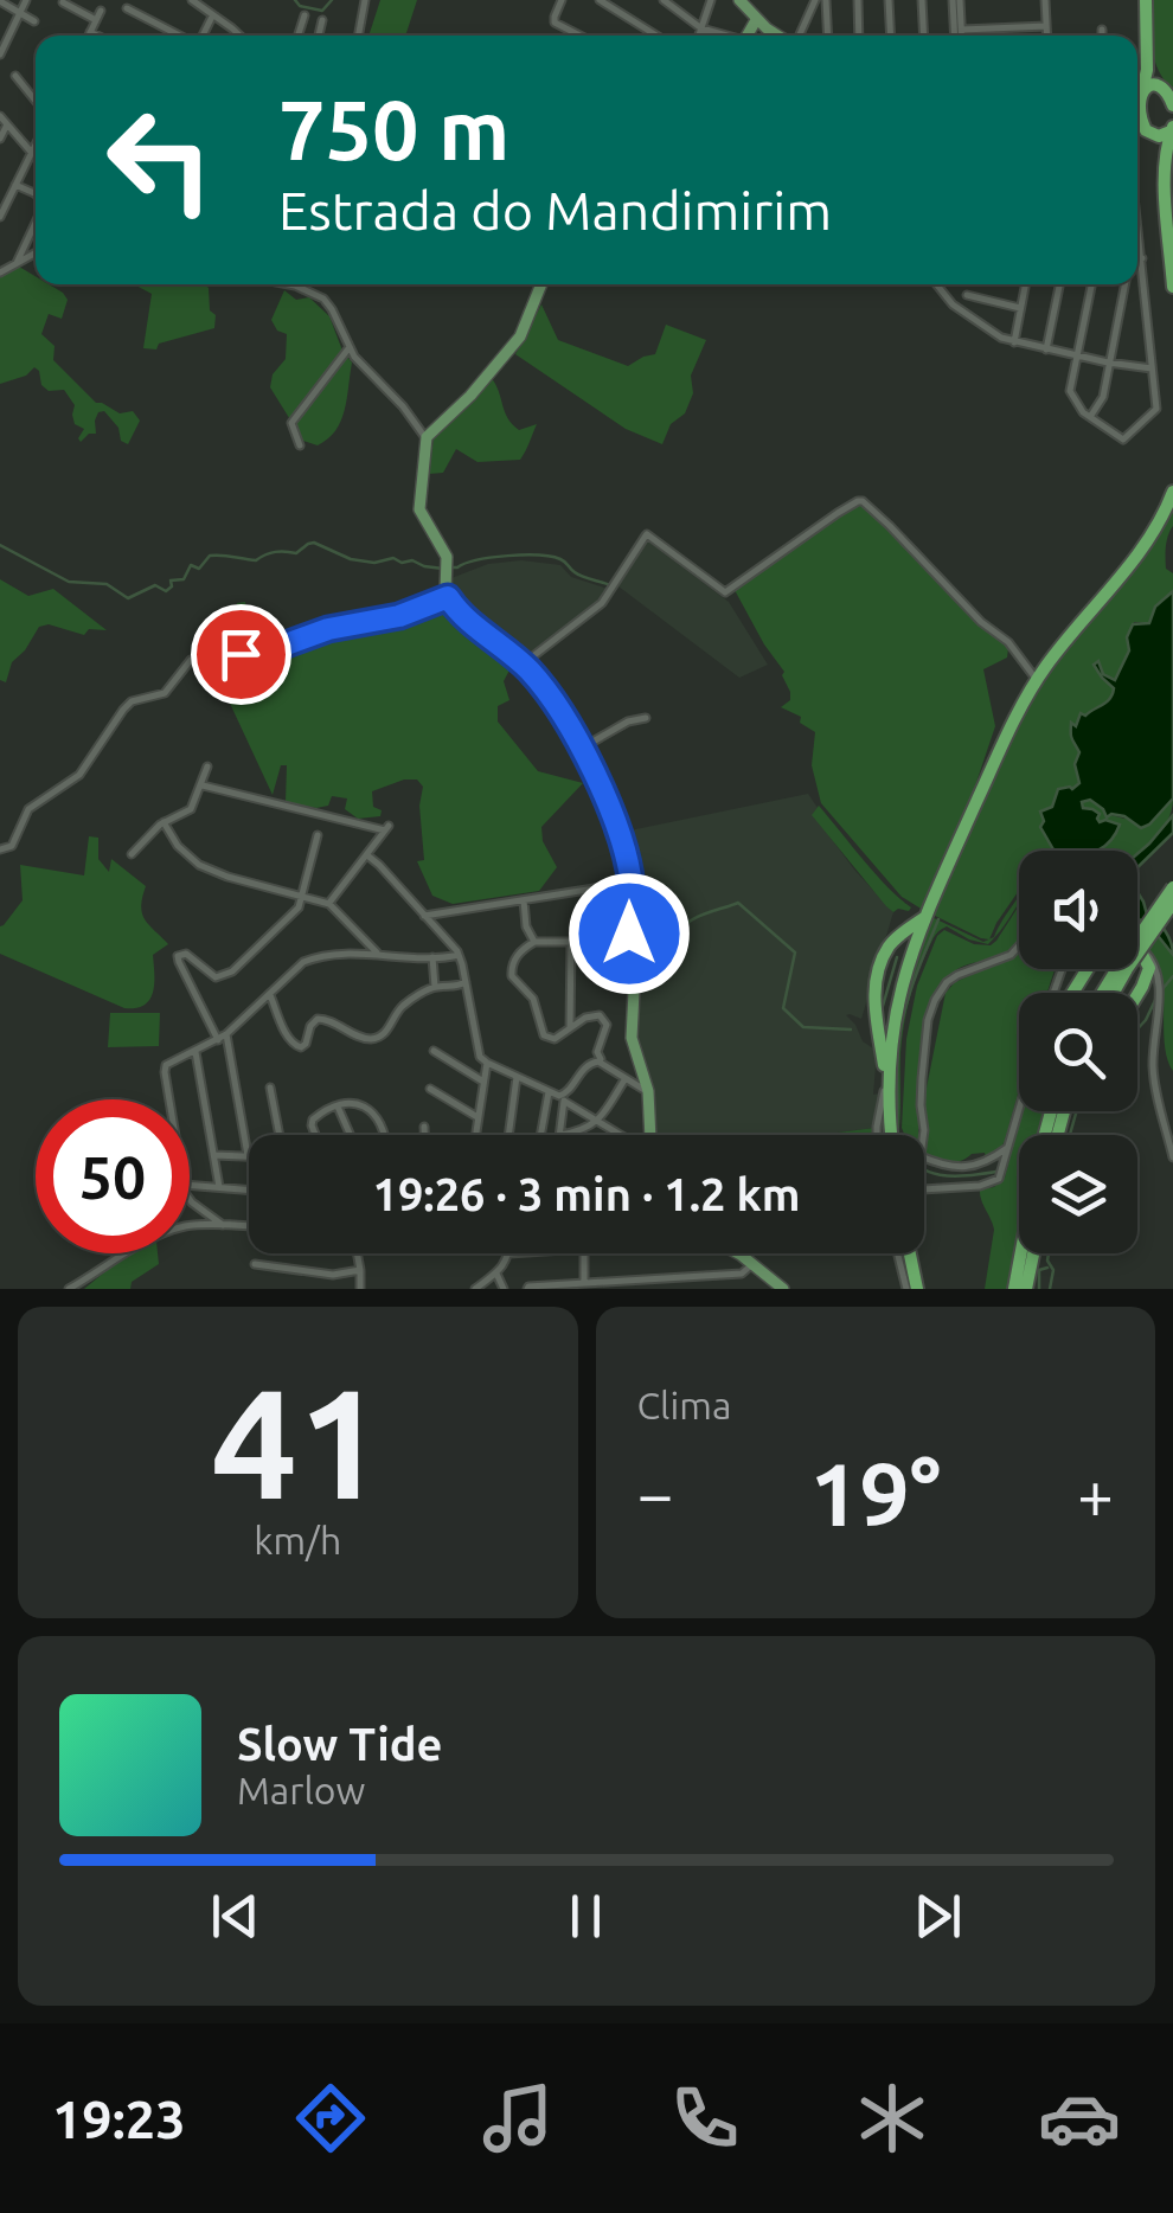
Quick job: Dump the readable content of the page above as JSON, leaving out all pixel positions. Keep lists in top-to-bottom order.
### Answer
{
  "page": {
    "turn": ["750 m", "Estrada do Mandimirim"],
    "limit": "50",
    "trip": "19:26 · 3 min · 1.2 km",
    "tile": [
      ["41", "km/h"],
      "Clima"
    ],
    "heat": ["−", "19°", "+"],
    "song": ["Slow Tide", "Marlow"],
    "tabs": "19:23"
  }
}
